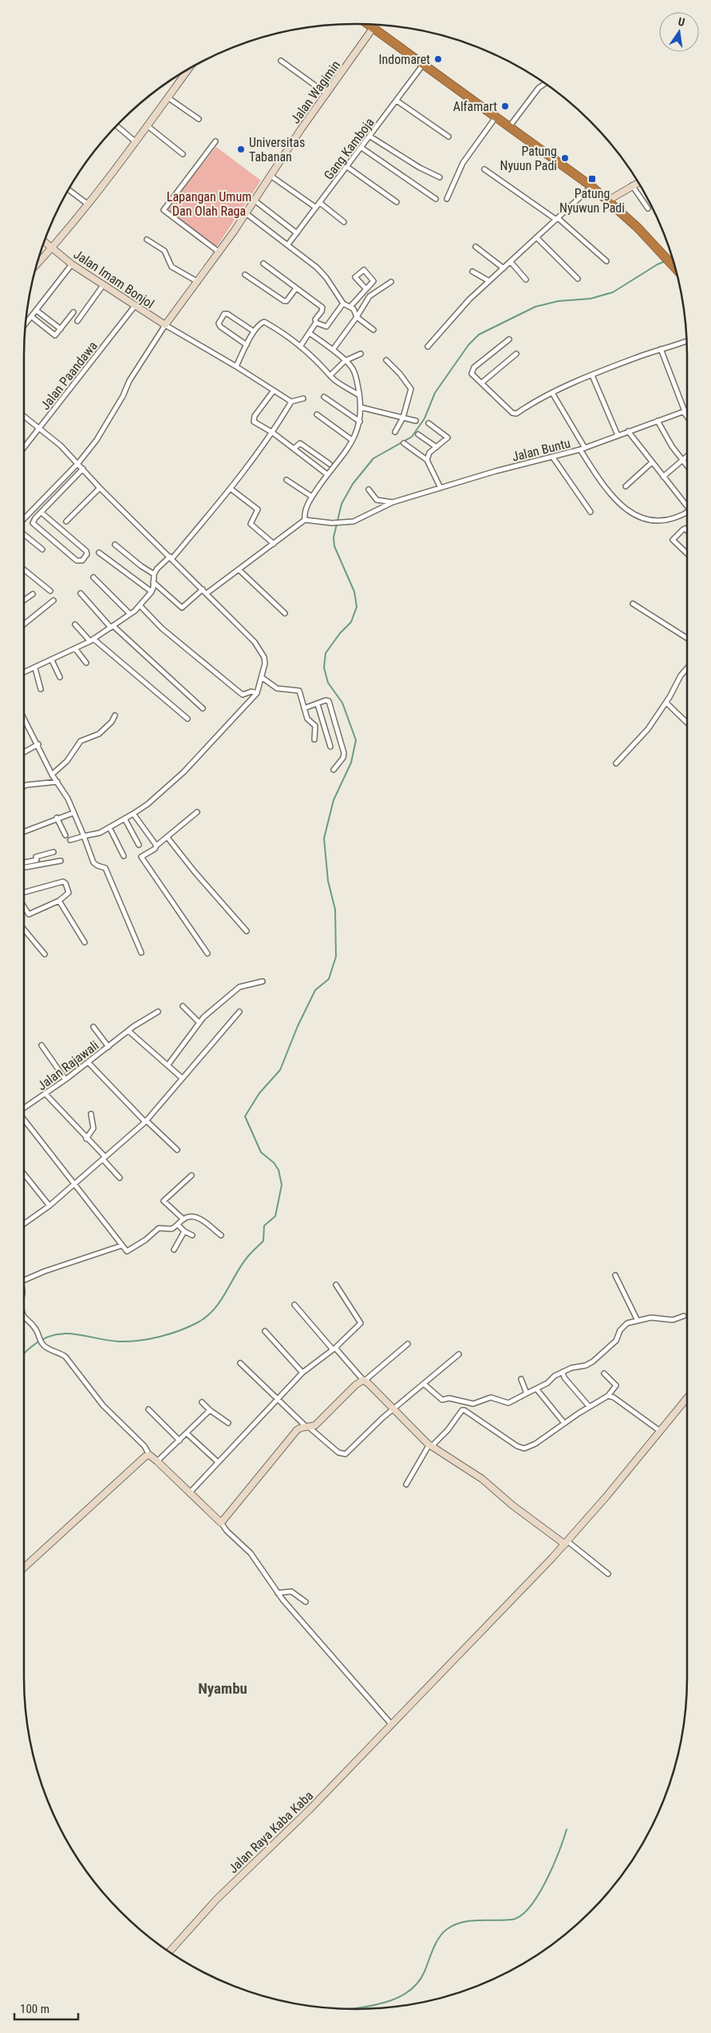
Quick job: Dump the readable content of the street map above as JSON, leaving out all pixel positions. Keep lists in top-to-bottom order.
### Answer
{
  "streets": {
    "street": [
      "Jalan Wagimin",
      "Gang Kamboja",
      "Jalan Imam Bonjol",
      "Jalan Paandawa",
      "Jalan Buntu",
      "Jalan Rajawali",
      "Jalan Raya Kaba Kaba"
    ]
  },
  "crossings": [
    ["Jalan Wagimin", "Jalan Imam Bonjol"],
    ["Jalan Imam Bonjol", "Jalan Paandawa"]
  ],
  "districts": ["Nyambu"],
  "parks": ["Lapangan Umum Dan Olah Raga"],
  "places": {
    "other": [
      "Indomaret",
      "Alfamart",
      "Universitas Tabanan",
      "Patung Nyuun Padi"
    ],
    "transit": ["Patung Nyuwun Padi"]
  },
  "scale_bar": "100 m",
  "north": "top"
}
